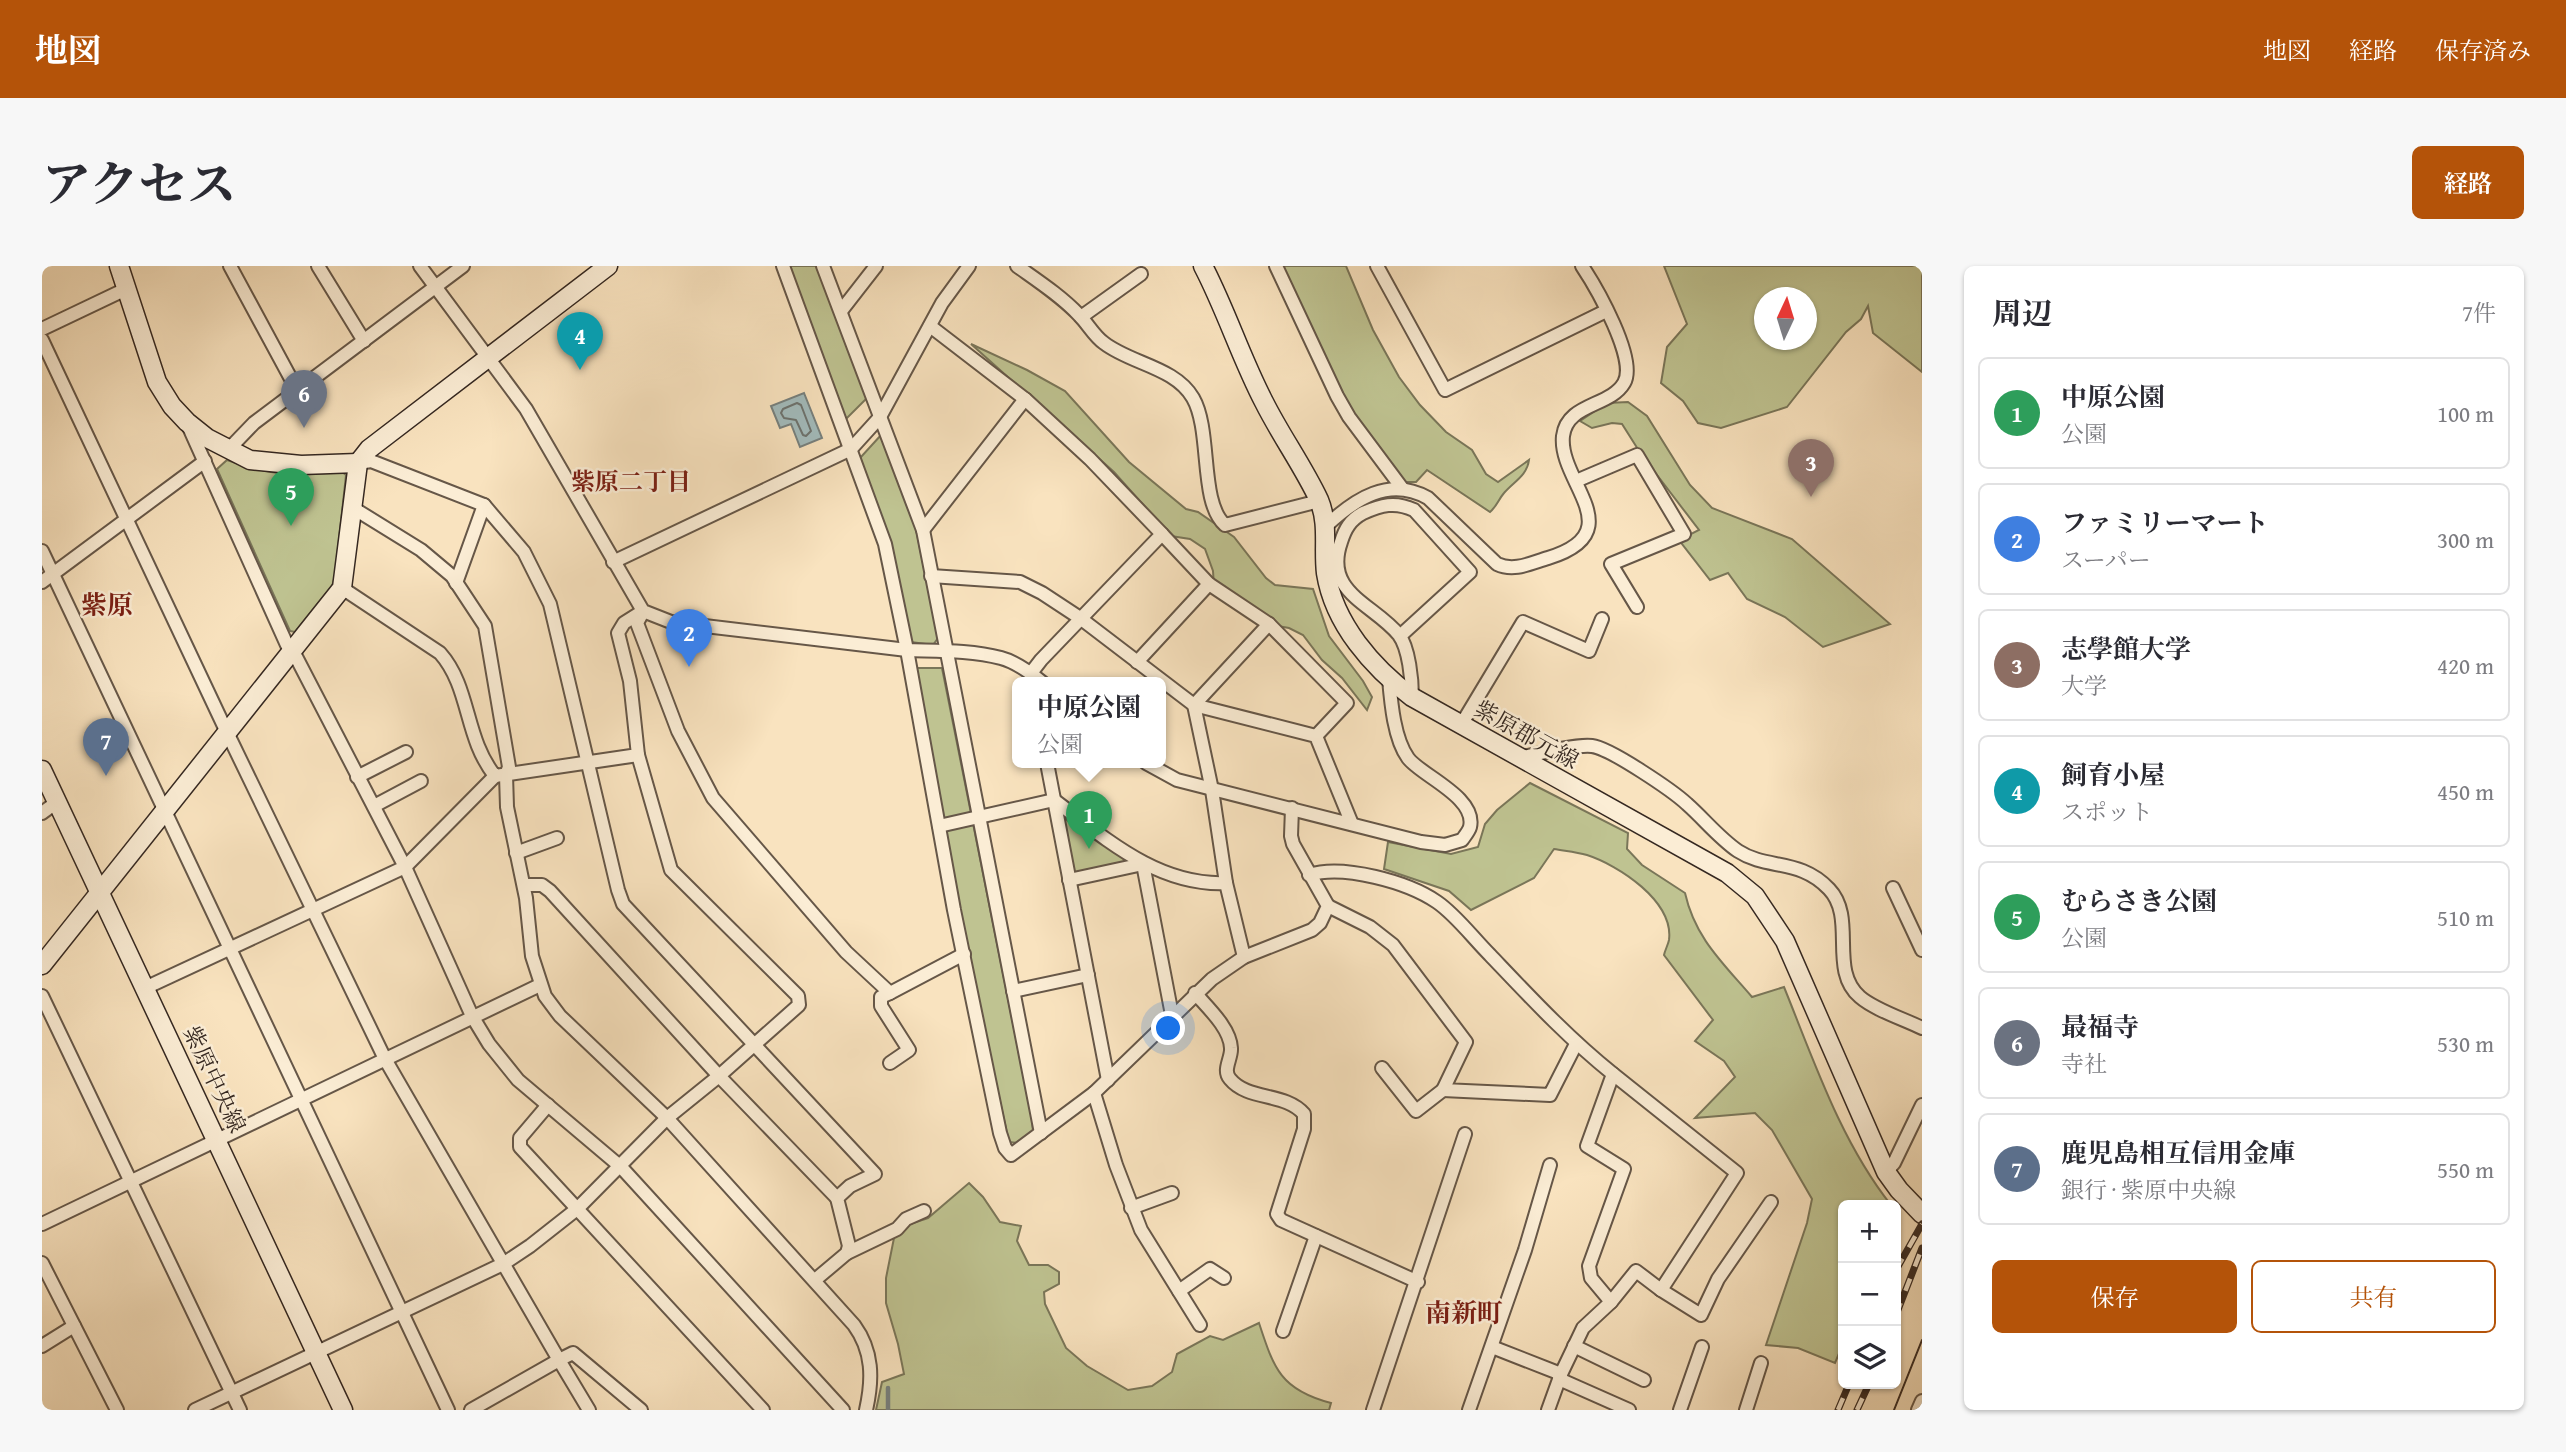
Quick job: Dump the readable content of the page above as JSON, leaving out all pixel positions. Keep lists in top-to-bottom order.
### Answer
{
  "streets": {
    "street": ["紫原郡元線", "紫原中央線"]
  },
  "districts": ["紫原二丁目", "紫原", "南新町"],
  "north": "top",
  "page": {
    "header": "地図",
    "nav": ["地図", "経路", "保存済み"],
    "title": "アクセス",
    "buttons": [
      "経路",
      ["保存", "共有"]
    ],
    "heading": ["周辺", "7件"],
    "pins": [
      "4",
      "6",
      "3",
      "5",
      "2",
      "7",
      "1"
    ],
    "list": [
      {
        "mark": "1",
        "name": "中原公園",
        "note": "公園",
        "value": "100 m"
      },
      {
        "mark": "2",
        "name": "ファミリーマート",
        "note": "スーパー",
        "value": "300 m"
      },
      {
        "mark": "3",
        "name": "志學館大学",
        "note": "大学",
        "value": "420 m"
      },
      {
        "mark": "4",
        "name": "飼育小屋",
        "note": "スポット",
        "value": "450 m"
      },
      {
        "mark": "5",
        "name": "むらさき公園",
        "note": "公園",
        "value": "510 m"
      },
      {
        "mark": "6",
        "name": "最福寺",
        "note": "寺社",
        "value": "530 m"
      },
      {
        "mark": "7",
        "name": "鹿児島相互信用金庫",
        "note": "銀行 · 紫原中央線",
        "value": "550 m"
      }
    ],
    "popup": ["中原公園", "公園"],
    "map_buttons": ["+", "−"]
  }
}
